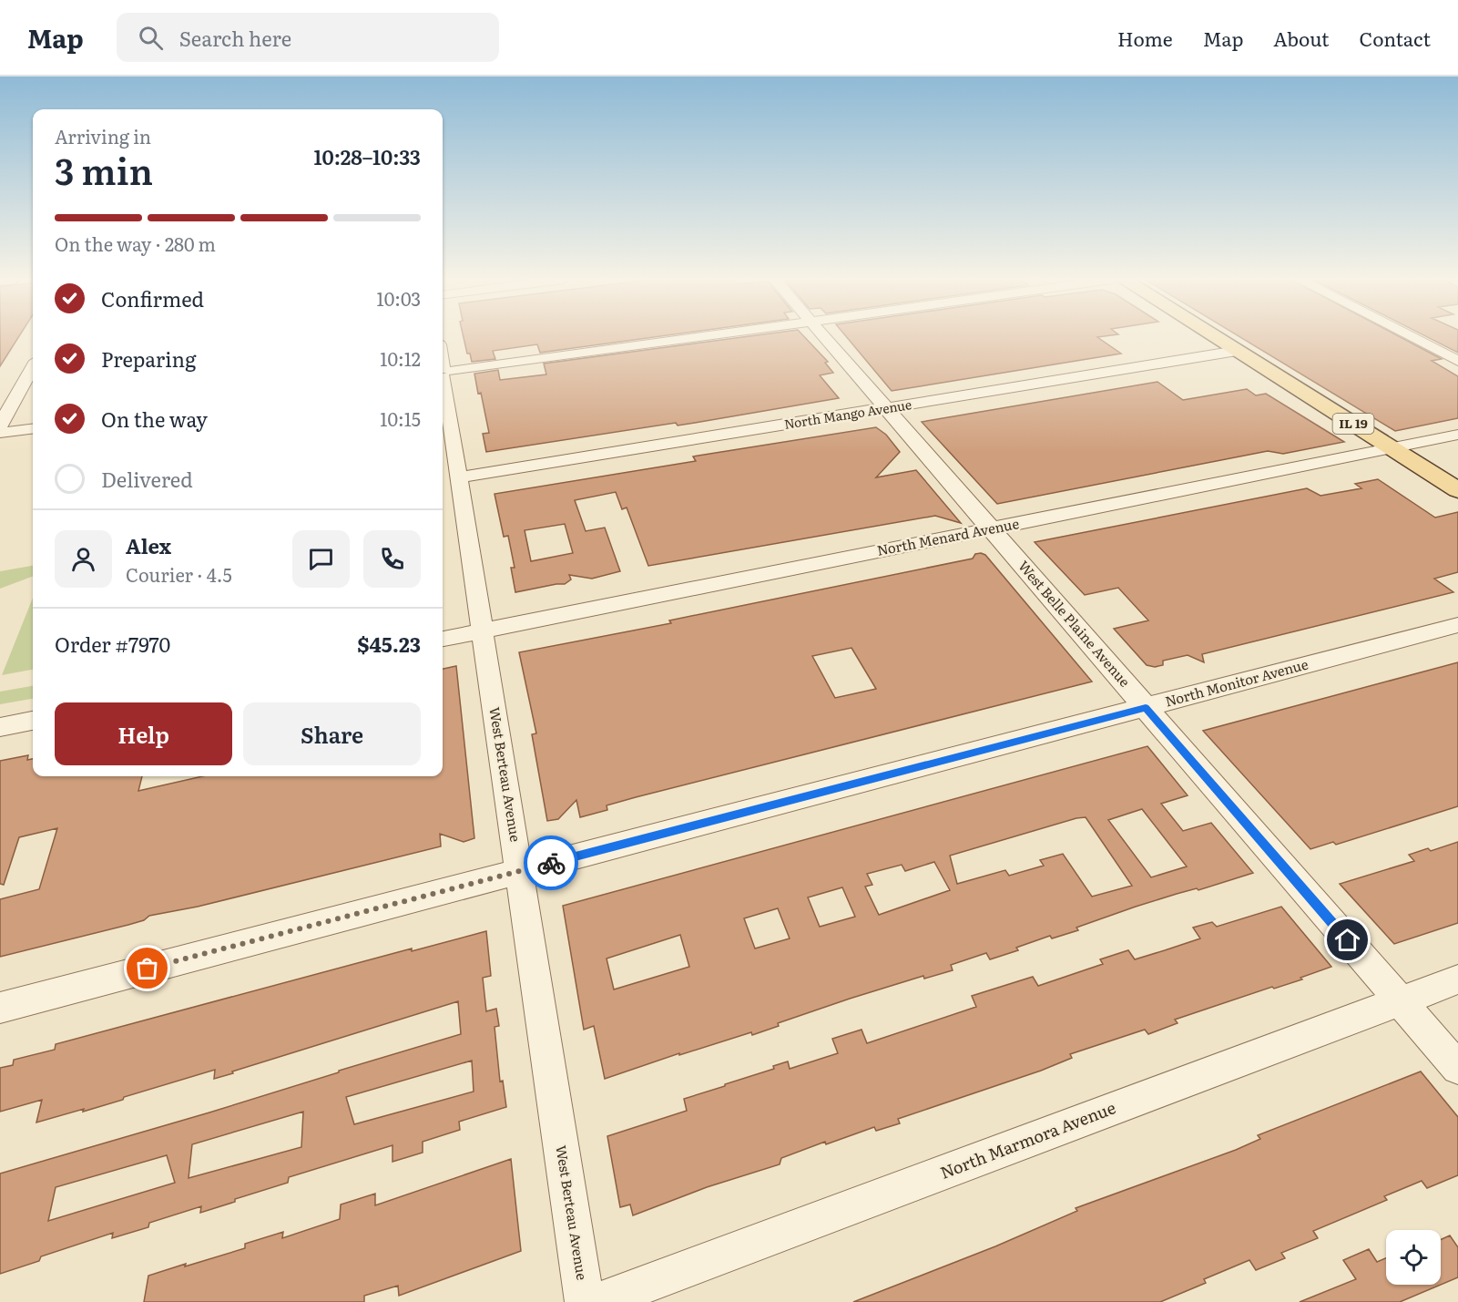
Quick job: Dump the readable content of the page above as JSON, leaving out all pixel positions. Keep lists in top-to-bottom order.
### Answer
{
  "streets": {
    "main road": ["IL 19"],
    "street": [
      "North Mango Avenue",
      "North Menard Avenue",
      "West Belle Plaine Avenue",
      "North Monitor Avenue",
      "West Berteau Avenue",
      "North Marmora Avenue"
    ]
  },
  "crossings": [
    ["North Mango Avenue", "IL 19"],
    ["North Mango Avenue", "West Belle Plaine Avenue"],
    ["North Mango Avenue", "West Berteau Avenue"],
    ["IL 19", "North Menard Avenue"],
    ["North Menard Avenue", "West Belle Plaine Avenue"],
    ["North Menard Avenue", "West Berteau Avenue"],
    ["West Belle Plaine Avenue", "North Monitor Avenue"],
    ["West Belle Plaine Avenue", "North Marmora Avenue"],
    ["North Monitor Avenue", "West Berteau Avenue"]
  ],
  "page": {
    "header": "Map",
    "search": "Search here",
    "nav": [
      "Home",
      "Map",
      "About",
      "Contact"
    ],
    "heading": ["3 min", "Arriving in", "10:28–10:33"],
    "panel": [
      "Alex",
      "Courier · 4.5",
      "Order #7970",
      "$45.23"
    ],
    "bar": "On the way · 280 m",
    "list": [
      ["Confirmed", "10:03"],
      ["Preparing", "10:12"],
      ["On the way", "10:15"],
      "Delivered"
    ],
    "buttons": ["Help", "Share"]
  }
}
